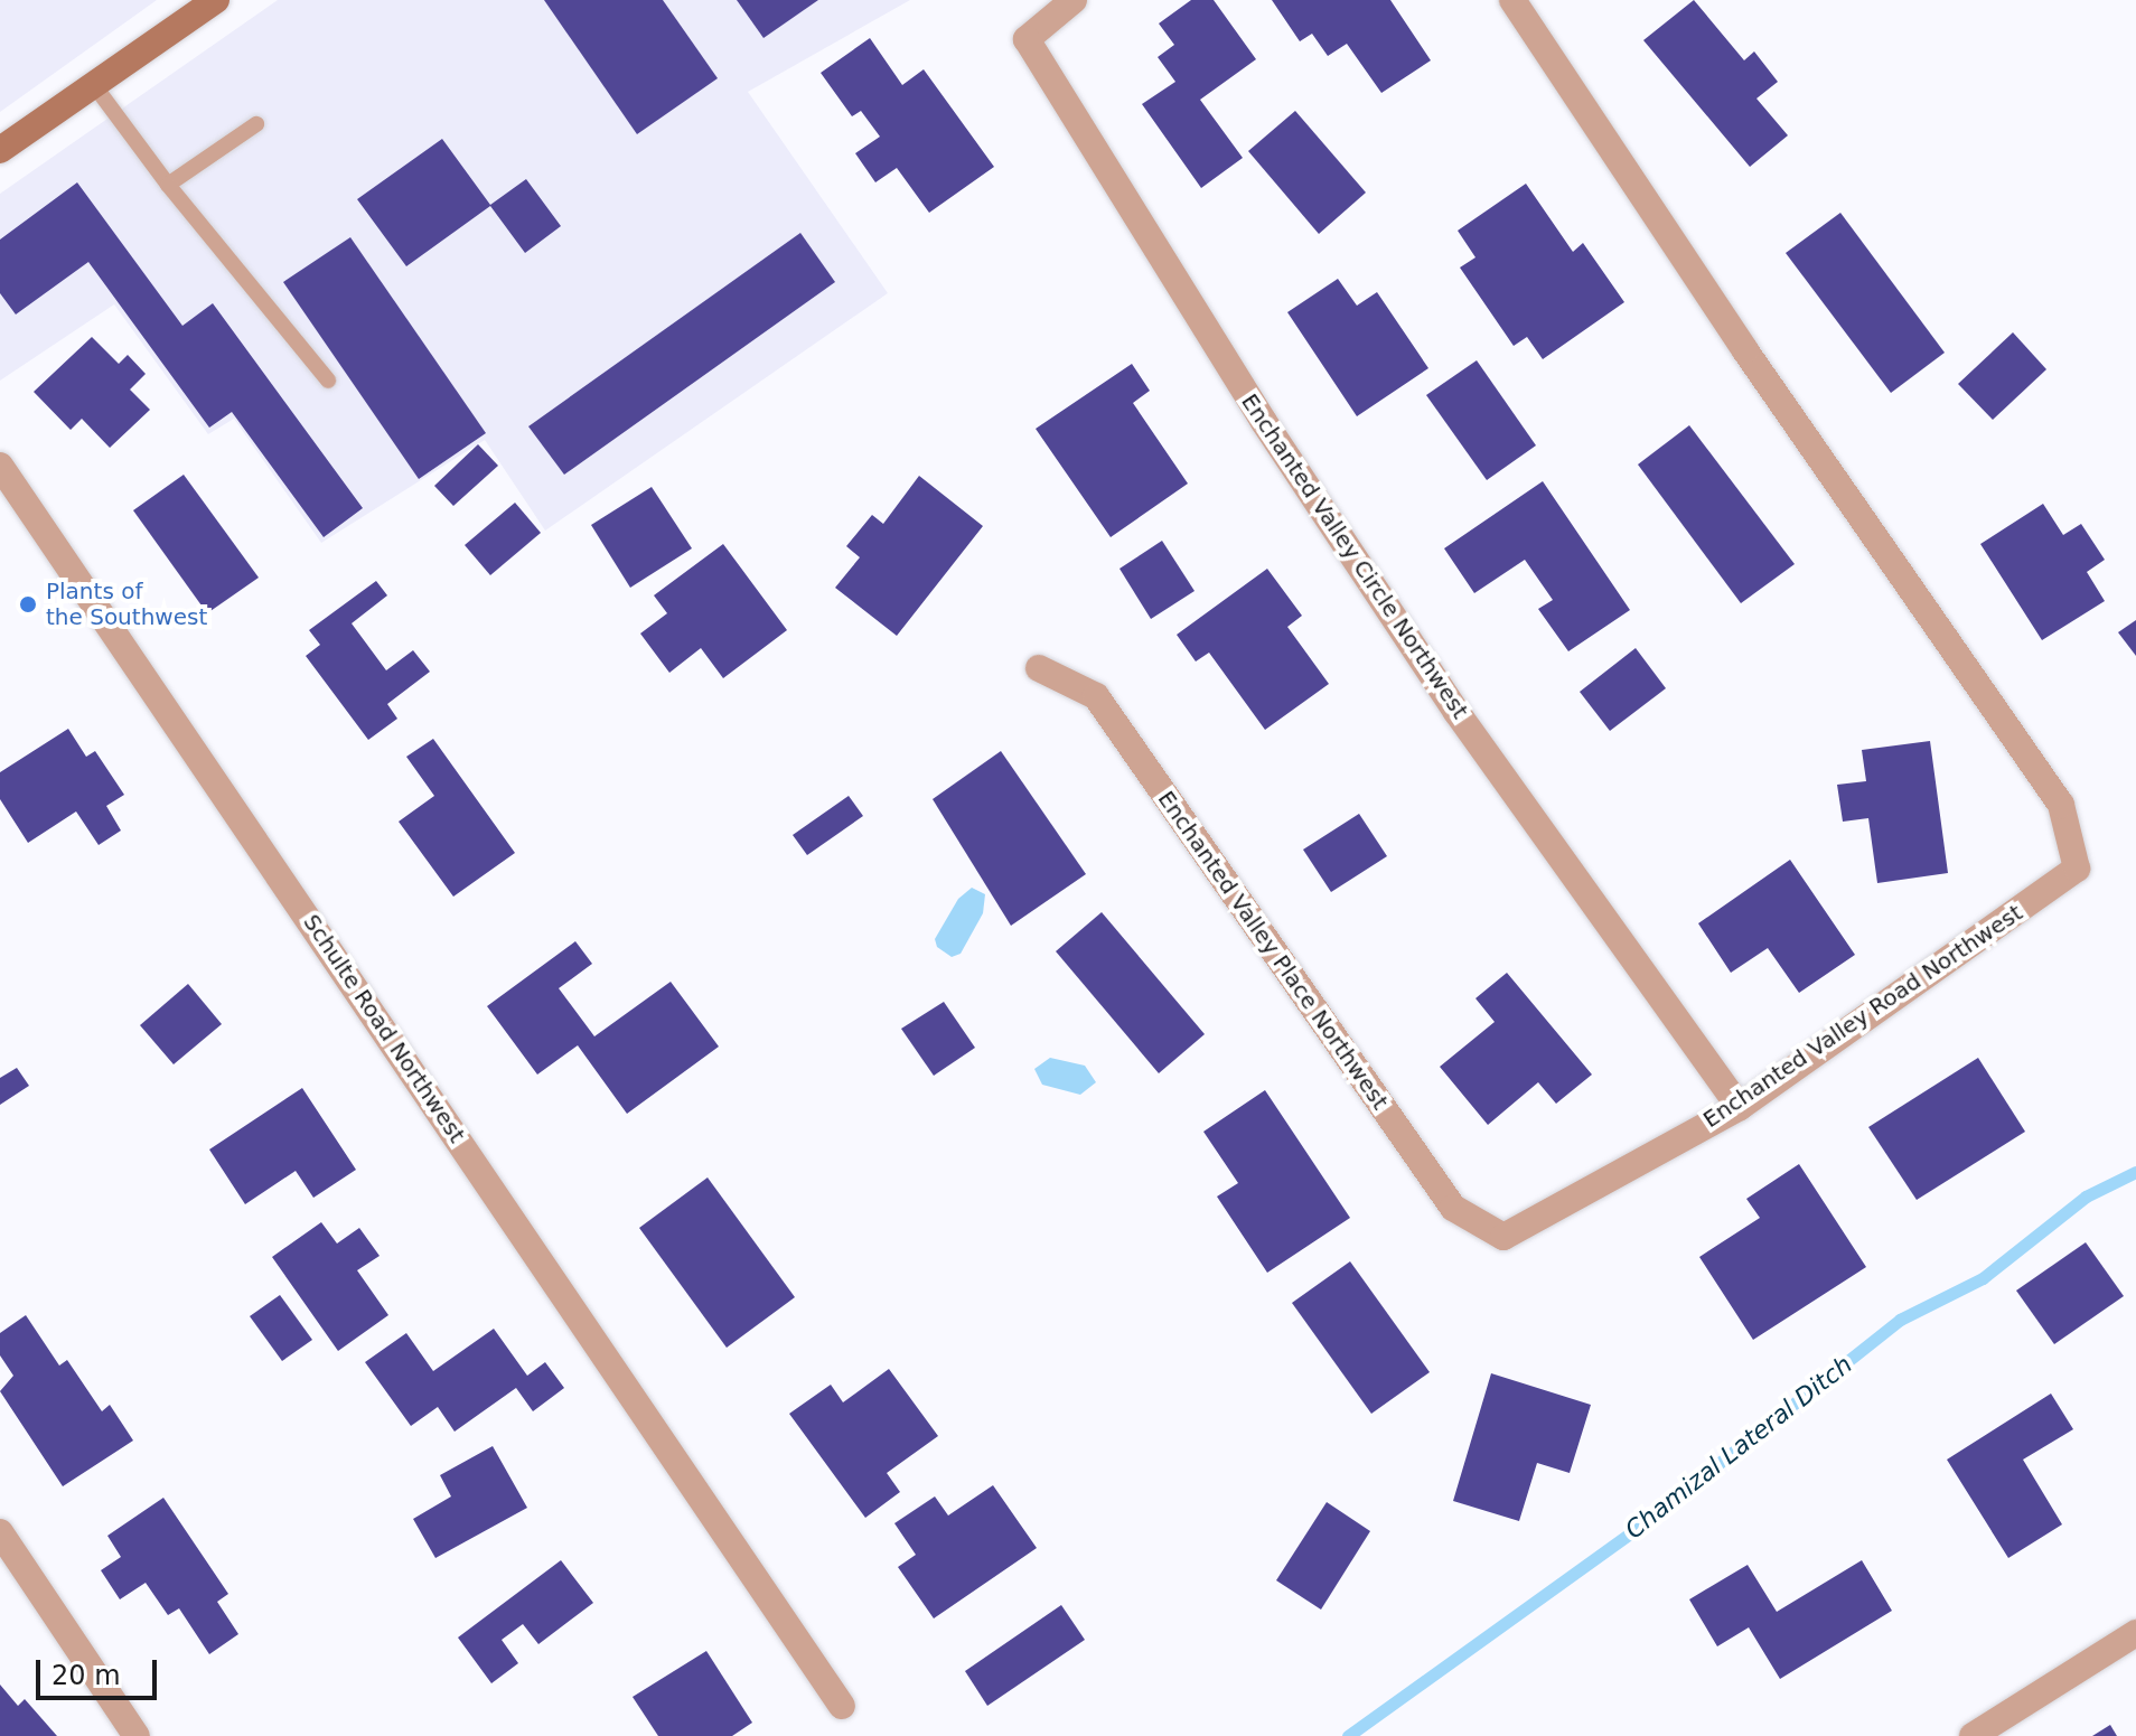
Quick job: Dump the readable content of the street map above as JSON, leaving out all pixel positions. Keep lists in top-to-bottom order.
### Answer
{
  "streets": {
    "street": [
      "Enchanted Valley Circle Northwest",
      "Enchanted Valley Place Northwest",
      "Enchanted Valley Road Northwest",
      "Schulte Road Northwest"
    ]
  },
  "crossings": [
    ["Enchanted Valley Circle Northwest", "Enchanted Valley Road Northwest"],
    ["Enchanted Valley Place Northwest", "Enchanted Valley Road Northwest"]
  ],
  "water": ["Chamizal Lateral Ditch"],
  "places": ["Plants of the Southwest"],
  "scale_bar": "20 m"
}
